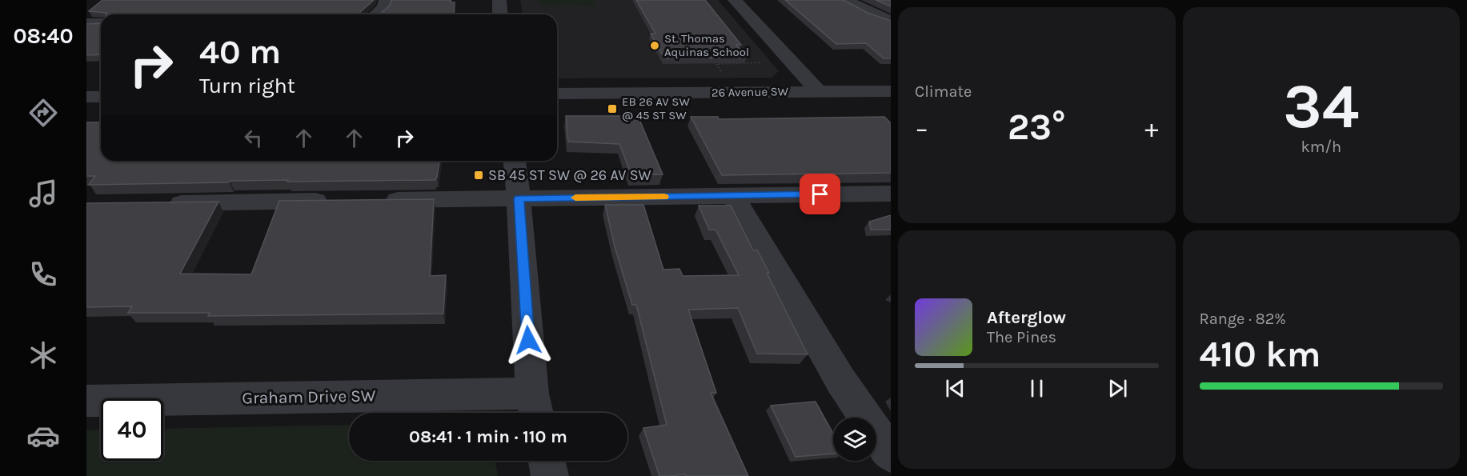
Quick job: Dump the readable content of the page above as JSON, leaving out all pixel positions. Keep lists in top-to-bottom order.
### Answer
{
  "streets": {
    "street": ["26 Avenue SW", "Graham Drive SW"]
  },
  "places": {
    "other": ["St. Thomas Aquinas School"],
    "transit": ["EB 26 AV SW @ 45 ST SW", "SB 45 ST SW @ 26 AV SW"]
  },
  "page": {
    "tabs": "08:40",
    "tile": [
      "Climate",
      ["34", "km/h"],
      ["Range · 82%", "410 km"]
    ],
    "turn": ["40 m", "Turn right"],
    "heat": ["−", "23°", "+"],
    "song": ["Afterglow", "The Pines"],
    "limit": "40",
    "trip": "08:41 · 1 min · 110 m"
  }
}
